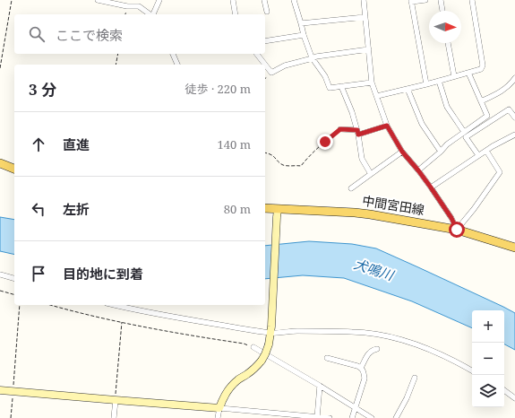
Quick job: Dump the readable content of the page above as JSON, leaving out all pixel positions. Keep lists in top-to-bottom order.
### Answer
{
  "streets": {
    "main road": ["中間宮田線"]
  },
  "water": ["犬鳴川"],
  "north": "right",
  "page": {
    "search": "ここで検索",
    "heading": ["3 分", "徒歩 · 220 m"],
    "list": [
      ["直進", "140 m"],
      ["左折", "80 m"],
      "目的地に到着"
    ],
    "map_buttons": ["+", "−"]
  }
}
